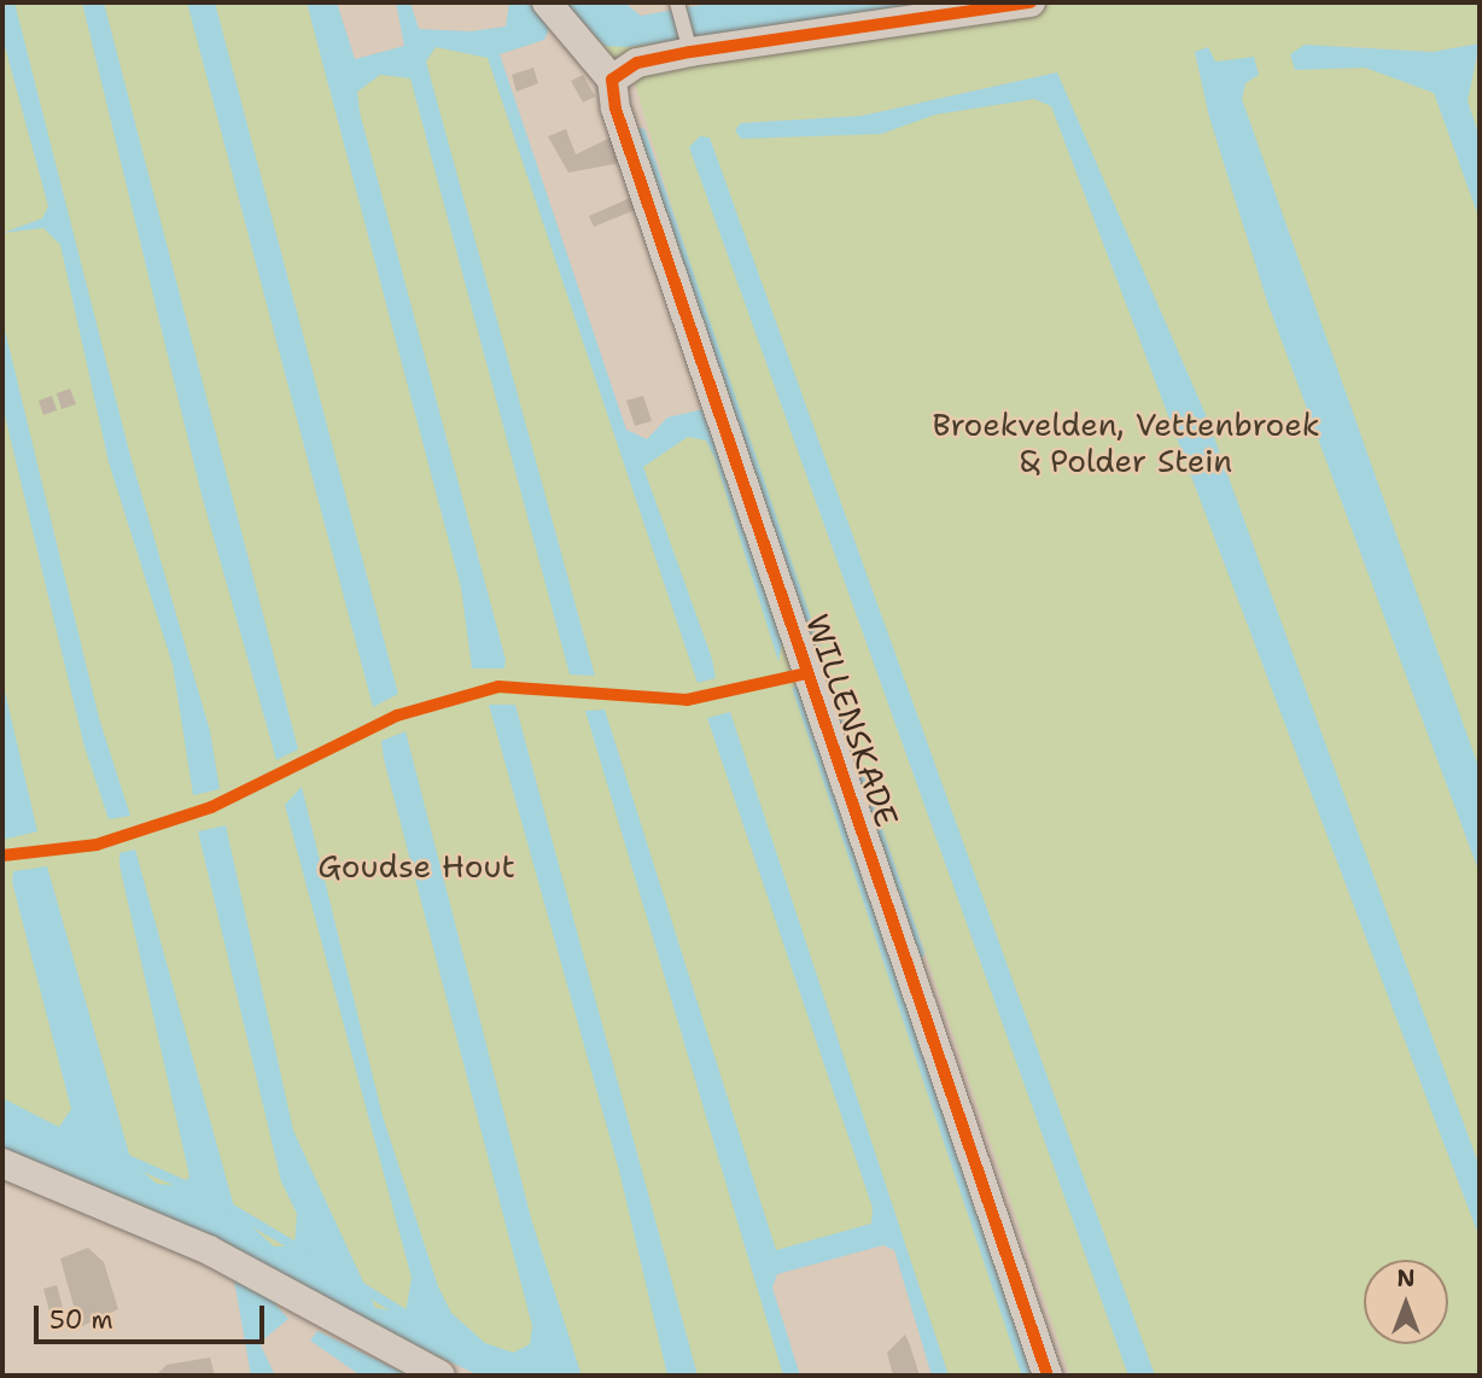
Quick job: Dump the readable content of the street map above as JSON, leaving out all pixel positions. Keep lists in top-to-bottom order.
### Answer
{
  "streets": {
    "street": ["WILLENSKADE"]
  },
  "parks": ["Broekvelden, Vettenbroek & Polder Stein", "Goudse Hout"],
  "scale_bar": "50 m",
  "north": "top"
}
